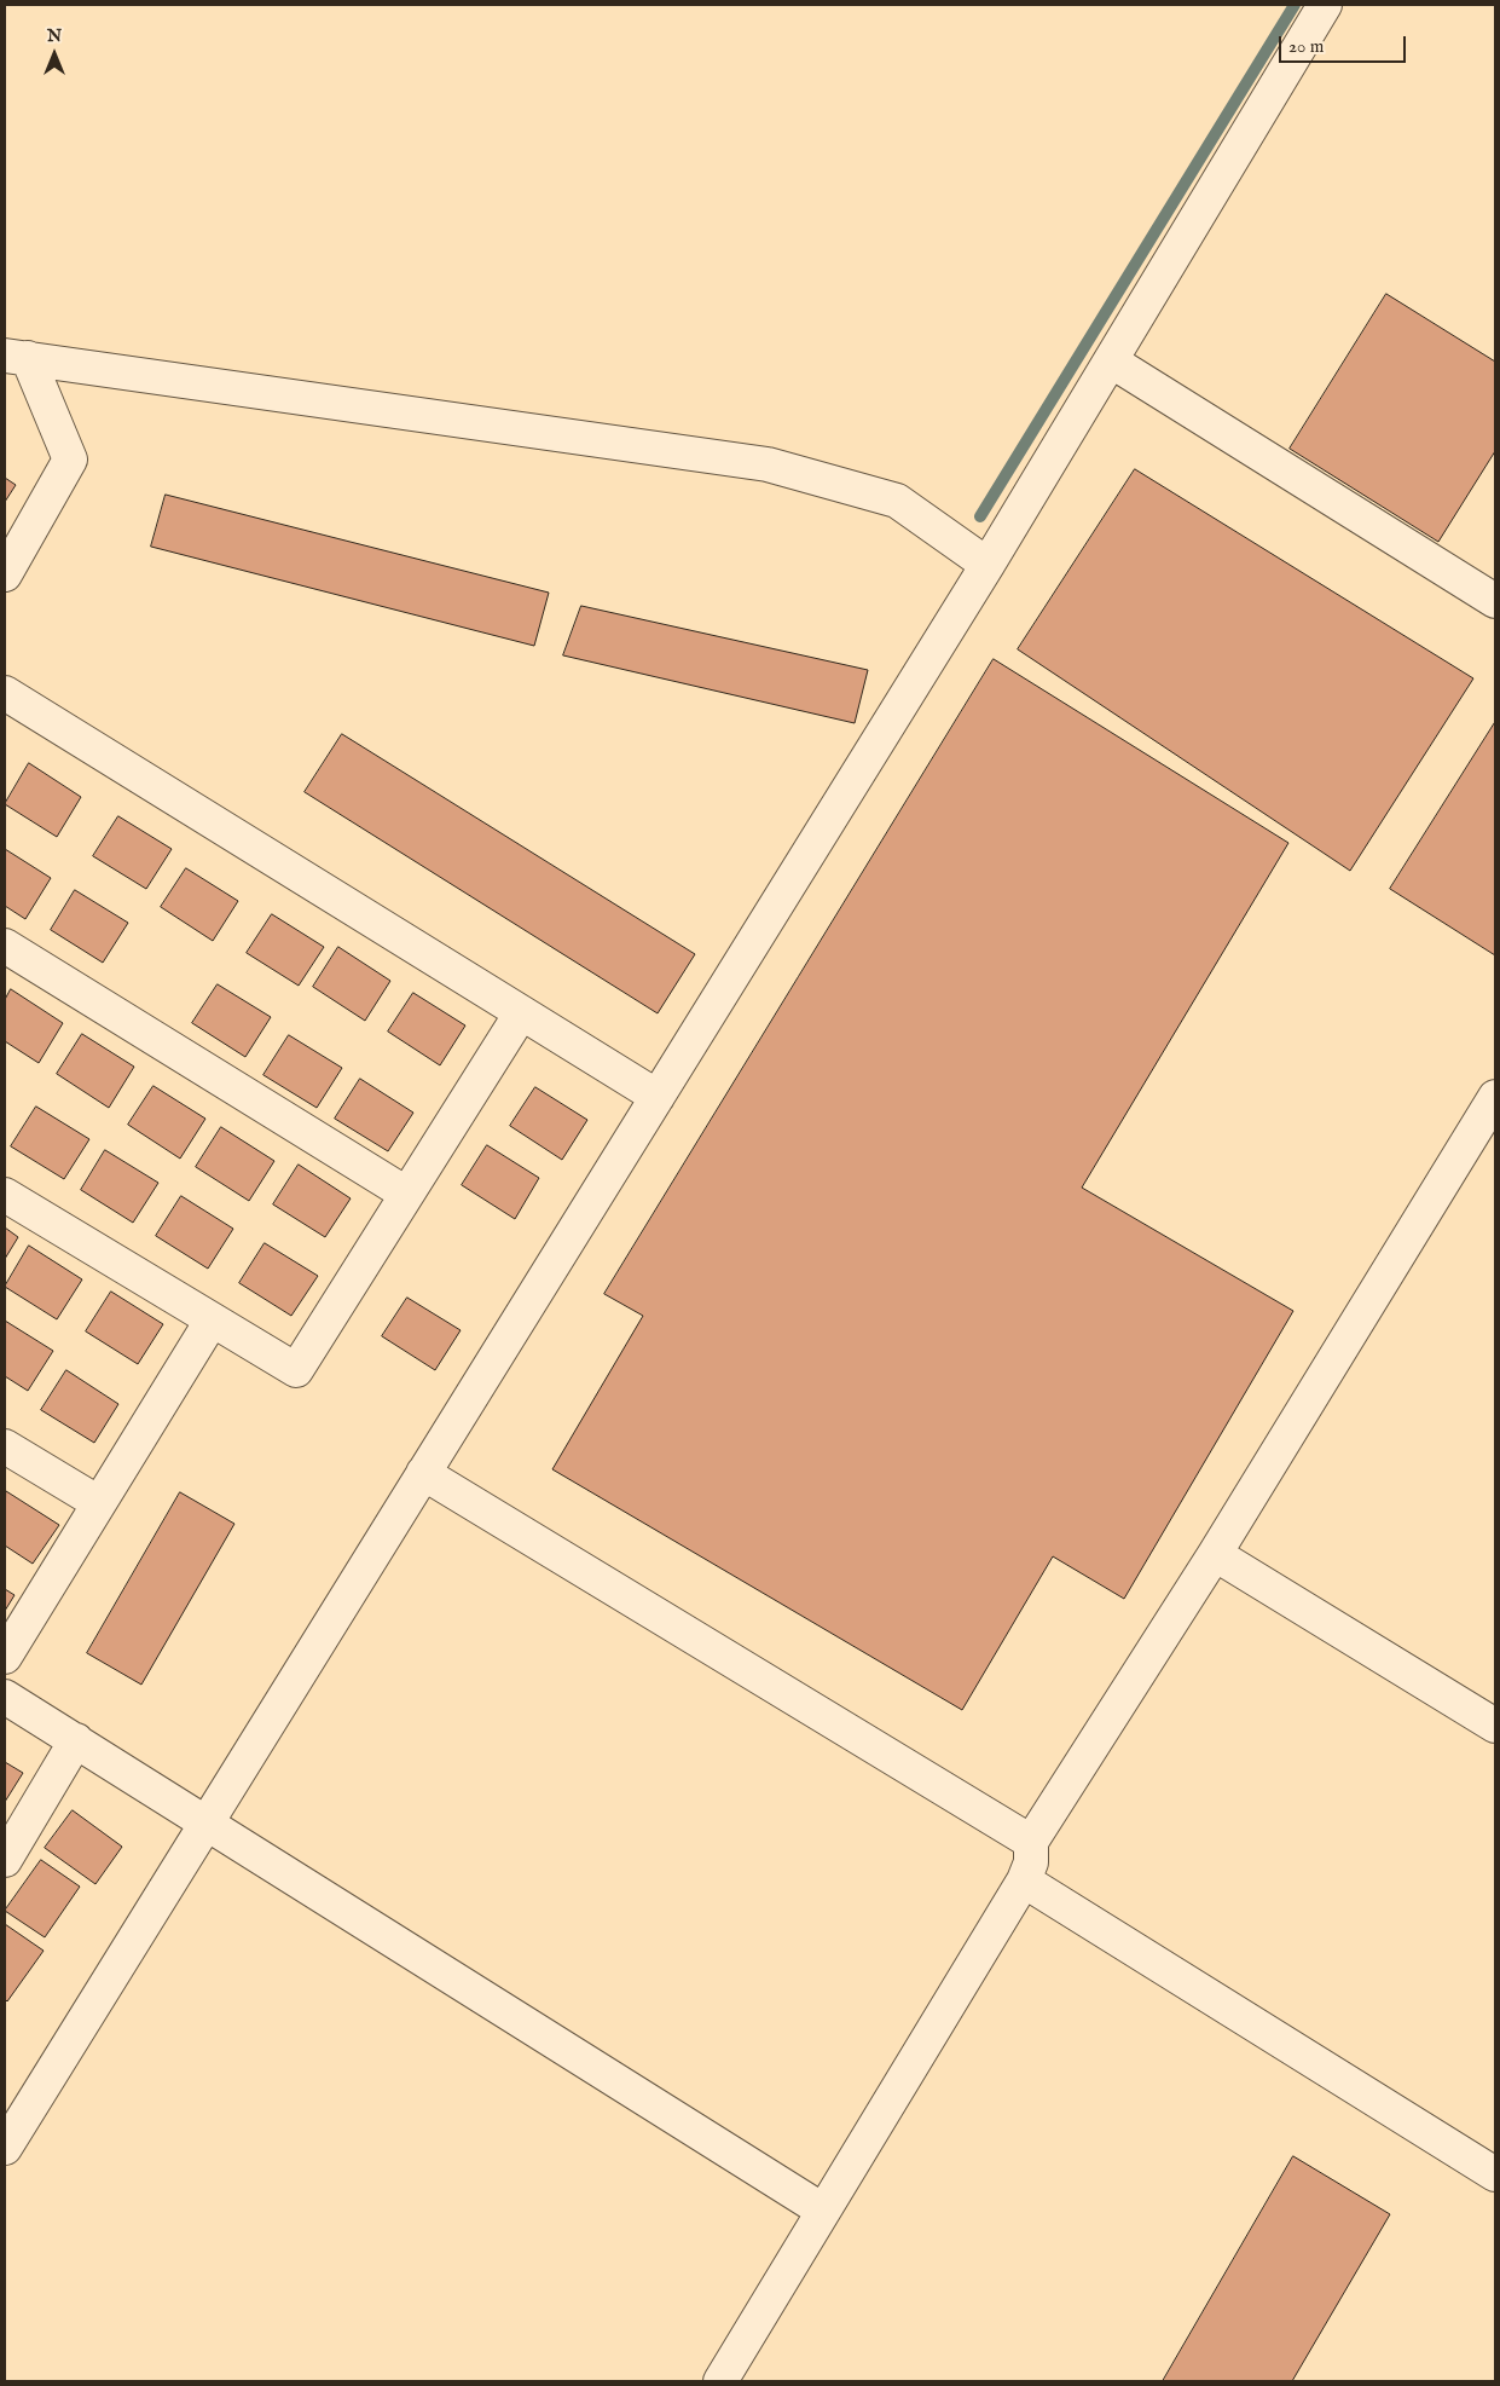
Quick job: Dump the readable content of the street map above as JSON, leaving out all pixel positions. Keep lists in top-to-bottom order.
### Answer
{
  "scale_bar": "20 m",
  "north": "top"
}
